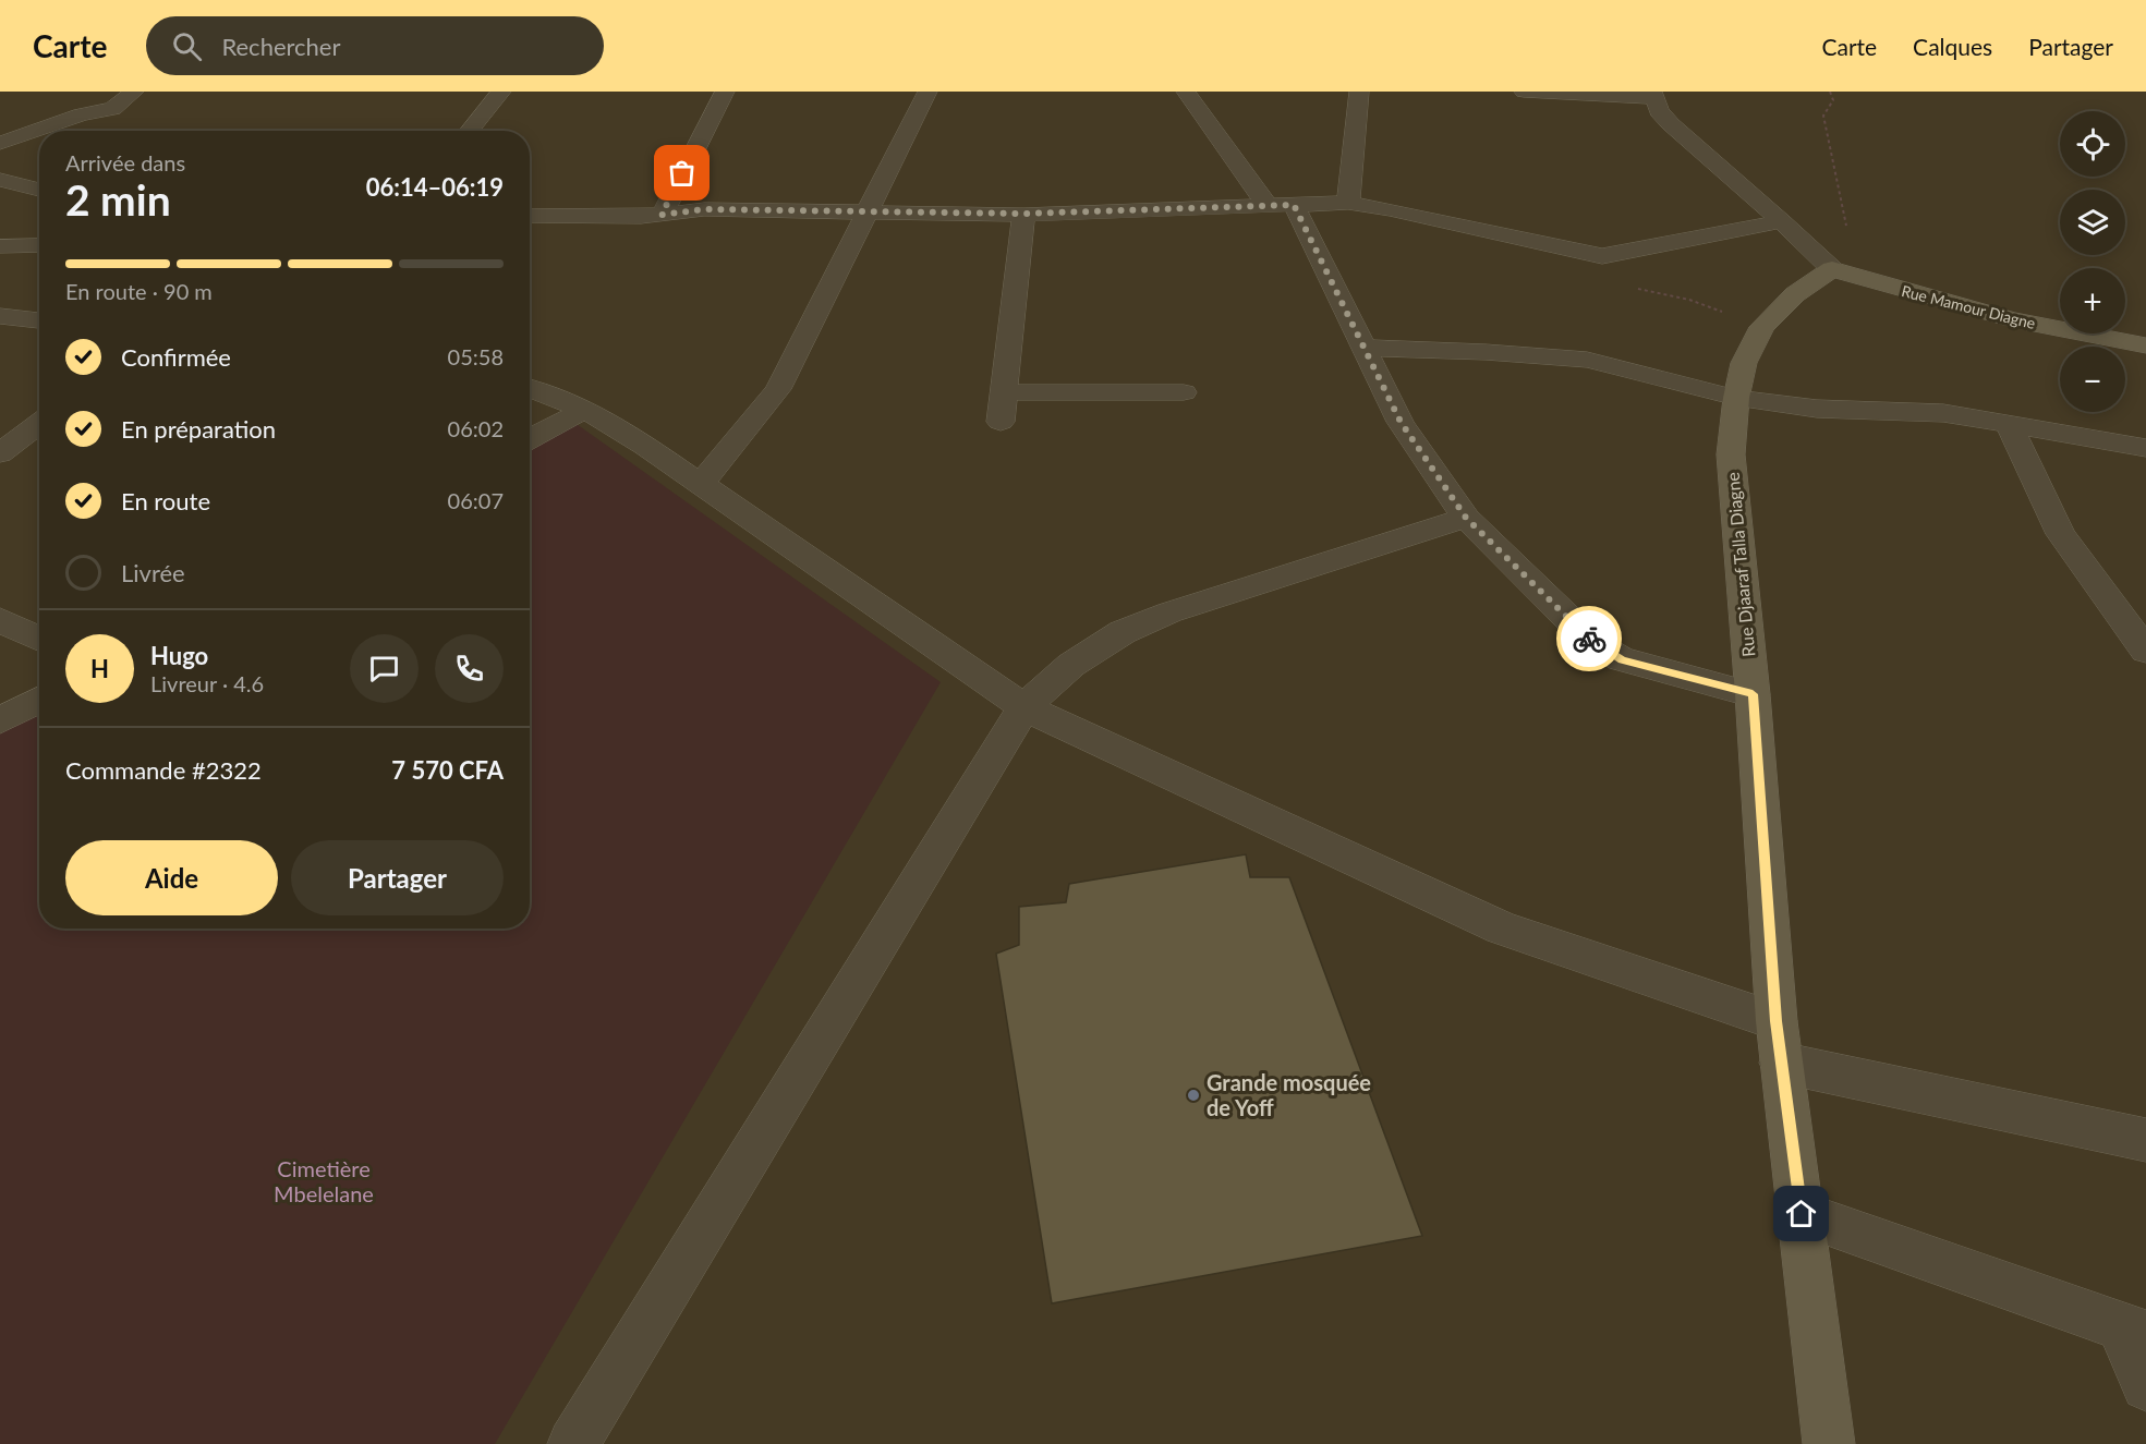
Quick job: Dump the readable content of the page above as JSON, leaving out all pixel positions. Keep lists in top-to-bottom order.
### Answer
{
  "streets": {
    "street": ["Rue Mamour Diagne", "Rue Djaaraf Talla Diagne"]
  },
  "crossings": [
    ["Rue Mamour Diagne", "Rue Djaaraf Talla Diagne"]
  ],
  "parks": ["Cimetière Mbelelane"],
  "places": ["Grande mosquée de Yoff"],
  "page": {
    "header": "Carte",
    "search": "Rechercher",
    "nav": ["Carte", "Calques", "Partager"],
    "map_buttons": ["+", "−"],
    "heading": ["2 min", "Arrivée dans", "06:14–06:19"],
    "panel": [
      "Hugo",
      "Livreur · 4.6",
      "Commande #2322",
      "7 570 CFA"
    ],
    "bar": "En route · 90 m",
    "list": [
      ["Confirmée", "05:58"],
      ["En préparation", "06:02"],
      ["En route", "06:07"],
      "Livrée"
    ],
    "round": "H",
    "buttons": ["Aide", "Partager"]
  }
}
